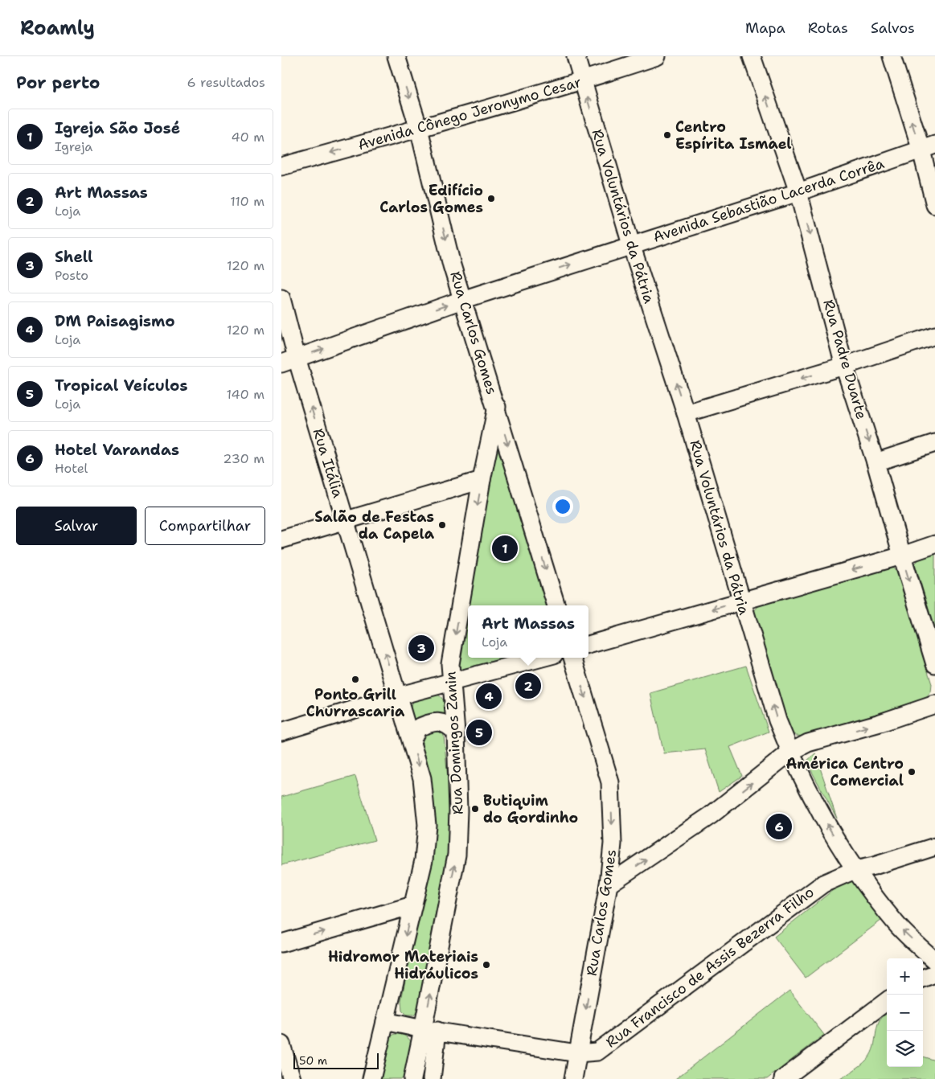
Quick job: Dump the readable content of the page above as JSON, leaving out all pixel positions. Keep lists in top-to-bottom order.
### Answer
{
  "streets": {
    "street": [
      "Avenida Cônego Jeronymo Cesar",
      "Avenida Sebastião Lacerda Corrêa",
      "Rua Voluntários da Pátria",
      "Rua Carlos Gomes",
      "Rua Padre Duarte",
      "Rua Itália",
      "Rua Domingos Zanin",
      "Rua Francisco de Assis Bezerra Filho"
    ]
  },
  "crossings": [
    ["Avenida Cônego Jeronymo Cesar", "Rua Voluntários da Pátria"],
    ["Avenida Cônego Jeronymo Cesar", "Rua Carlos Gomes"],
    ["Avenida Sebastião Lacerda Corrêa", "Rua Voluntários da Pátria"],
    ["Avenida Sebastião Lacerda Corrêa", "Rua Carlos Gomes"],
    ["Avenida Sebastião Lacerda Corrêa", "Rua Padre Duarte"],
    ["Avenida Sebastião Lacerda Corrêa", "Rua Itália"],
    ["Rua Voluntários da Pátria", "Rua Francisco de Assis Bezerra Filho"],
    ["Rua Carlos Gomes", "Rua Domingos Zanin"],
    ["Rua Carlos Gomes", "Rua Francisco de Assis Bezerra Filho"],
    ["Rua Domingos Zanin", "Rua Francisco de Assis Bezerra Filho"]
  ],
  "one_way": [
    "Avenida Cônego Jeronymo Cesar",
    "Avenida Sebastião Lacerda Corrêa",
    "Rua Voluntários da Pátria",
    "Rua Carlos Gomes",
    "Rua Itália"
  ],
  "places": [
    "Centro Espírita Ismael",
    "Edifício Carlos Gomes",
    "Salão de Festas da Capela",
    "Ponto Grill Churrascaria",
    "América Centro Comercial",
    "Butiquim do Gordinho",
    "Hidromor Materiais Hidráulicos"
  ],
  "scale_bar": "50 m",
  "page": {
    "header": "Roamly",
    "nav": ["Mapa", "Rotas", "Salvos"],
    "heading": ["Por perto", "6 resultados"],
    "list": [
      {
        "mark": "1",
        "name": "Igreja São José",
        "note": "Igreja",
        "value": "40 m"
      },
      {
        "mark": "2",
        "name": "Art Massas",
        "note": "Loja",
        "value": "110 m"
      },
      {
        "mark": "3",
        "name": "Shell",
        "note": "Posto",
        "value": "120 m"
      },
      {
        "mark": "4",
        "name": "DM Paisagismo",
        "note": "Loja",
        "value": "120 m"
      },
      {
        "mark": "5",
        "name": "Tropical Veículos",
        "note": "Loja",
        "value": "140 m"
      },
      {
        "mark": "6",
        "name": "Hotel Varandas",
        "note": "Hotel",
        "value": "230 m"
      }
    ],
    "buttons": ["Salvar", "Compartilhar"],
    "pins": [
      "1",
      "3",
      "2",
      "4",
      "5",
      "6"
    ],
    "popup": ["Art Massas", "Loja"],
    "map_buttons": ["+", "−"],
    "scale": "50 m"
  }
}
